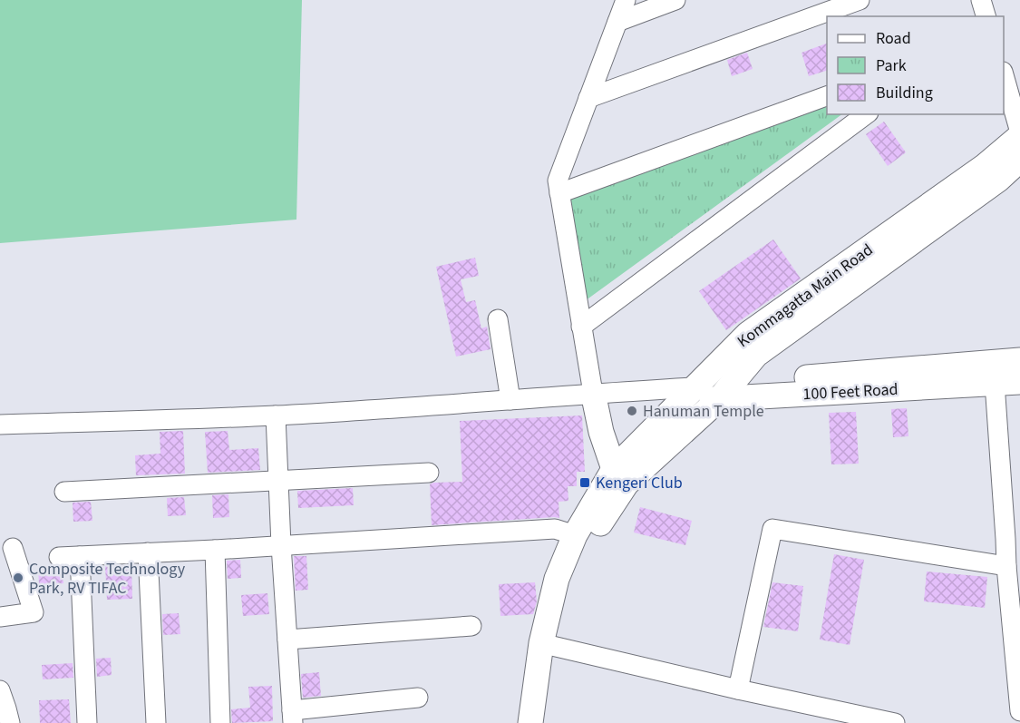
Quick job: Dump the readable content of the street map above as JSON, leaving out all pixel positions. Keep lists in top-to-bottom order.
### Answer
{
  "streets": {
    "main road": ["Kommagatta Main Road", "100 Feet Road"]
  },
  "crossings": [
    ["Kommagatta Main Road", "100 Feet Road"]
  ],
  "places": {
    "other": ["Hanuman Temple", "Composite Technology Park, RV TIFAC"],
    "transit": ["Kengeri Club"]
  },
  "legend": ["Road", "Park", "Building"]
}
